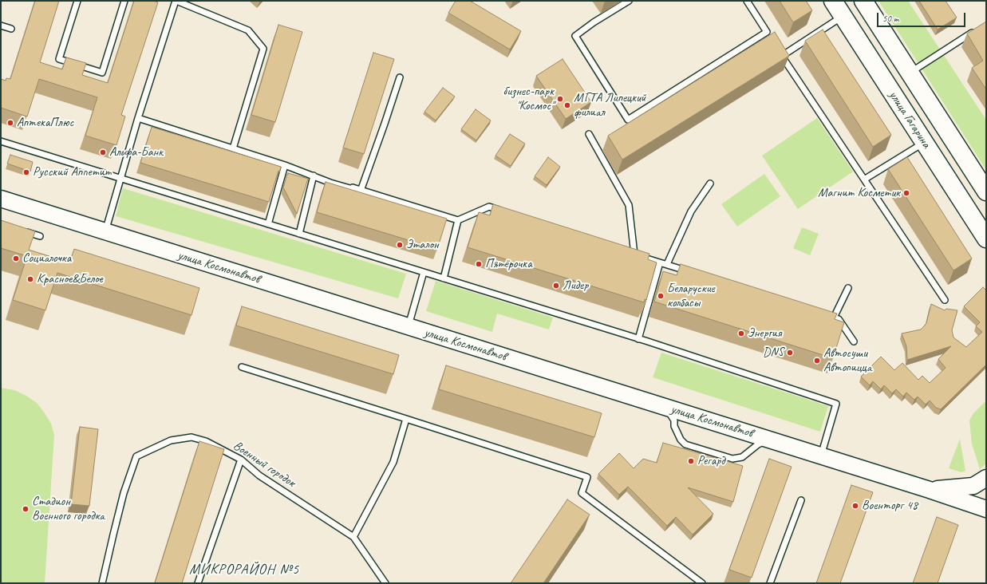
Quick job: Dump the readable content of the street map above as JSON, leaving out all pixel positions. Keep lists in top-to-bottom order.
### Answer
{
  "streets": {
    "main road": ["улица Гагарина", "улица Космонавтов"],
    "lane": ["Военный городок"]
  },
  "districts": ["МИКРОРАЙОН №5"],
  "places": [
    "бизнес-парк \"Космос\"",
    "МГТА Липецкий филиал",
    "АптекаПлюс",
    "Альфа-Банк",
    "Русский Аппетит",
    "Магнит Косметик",
    "Эталон",
    "Социалочка",
    "Пятёрочка",
    "Красное&Белое",
    "Лидер",
    "Беларуские колбасы",
    "Энергия",
    "DNS",
    "Автосуши Автопицца",
    "Регард",
    "Военторг 48",
    "Стадион Военного городка"
  ],
  "scale_bar": "50 m"
}
